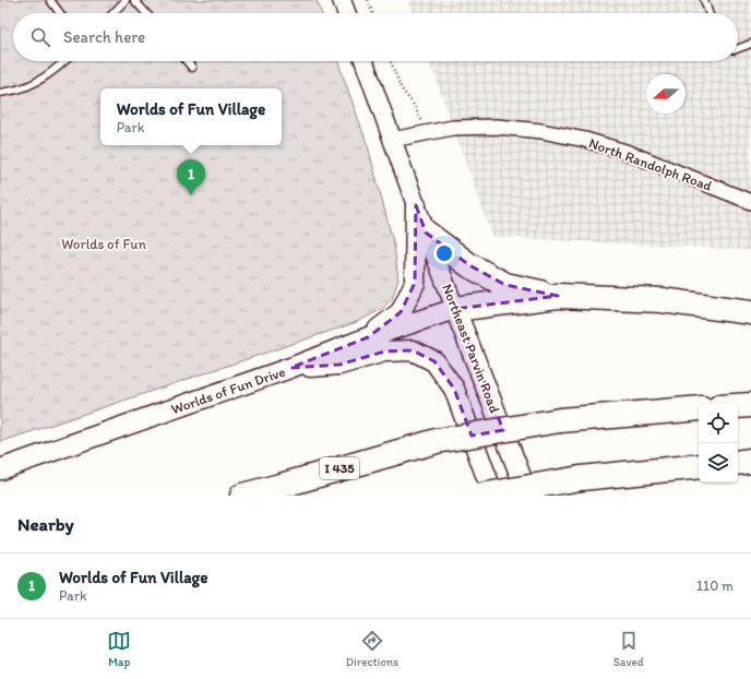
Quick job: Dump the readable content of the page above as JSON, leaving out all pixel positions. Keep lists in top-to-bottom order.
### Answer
{
  "streets": {
    "highway": ["I 435"],
    "main road": ["Northeast Parvin Road", "Worlds of Fun Drive"],
    "street": ["North Randolph Road"]
  },
  "crossings": [
    ["North Randolph Road", "Northeast Parvin Road"],
    ["Northeast Parvin Road", "Worlds of Fun Drive"]
  ],
  "parks": ["Worlds of Fun"],
  "north": "left",
  "page": {
    "search": "Search here",
    "popup": ["Worlds of Fun Village", "Park"],
    "pins": "1",
    "heading": "Nearby",
    "list": [
      {
        "mark": "1",
        "name": "Worlds of Fun Village",
        "note": "Park",
        "value": "110 m"
      }
    ],
    "nav": ["Map", "Directions", "Saved"]
  }
}
